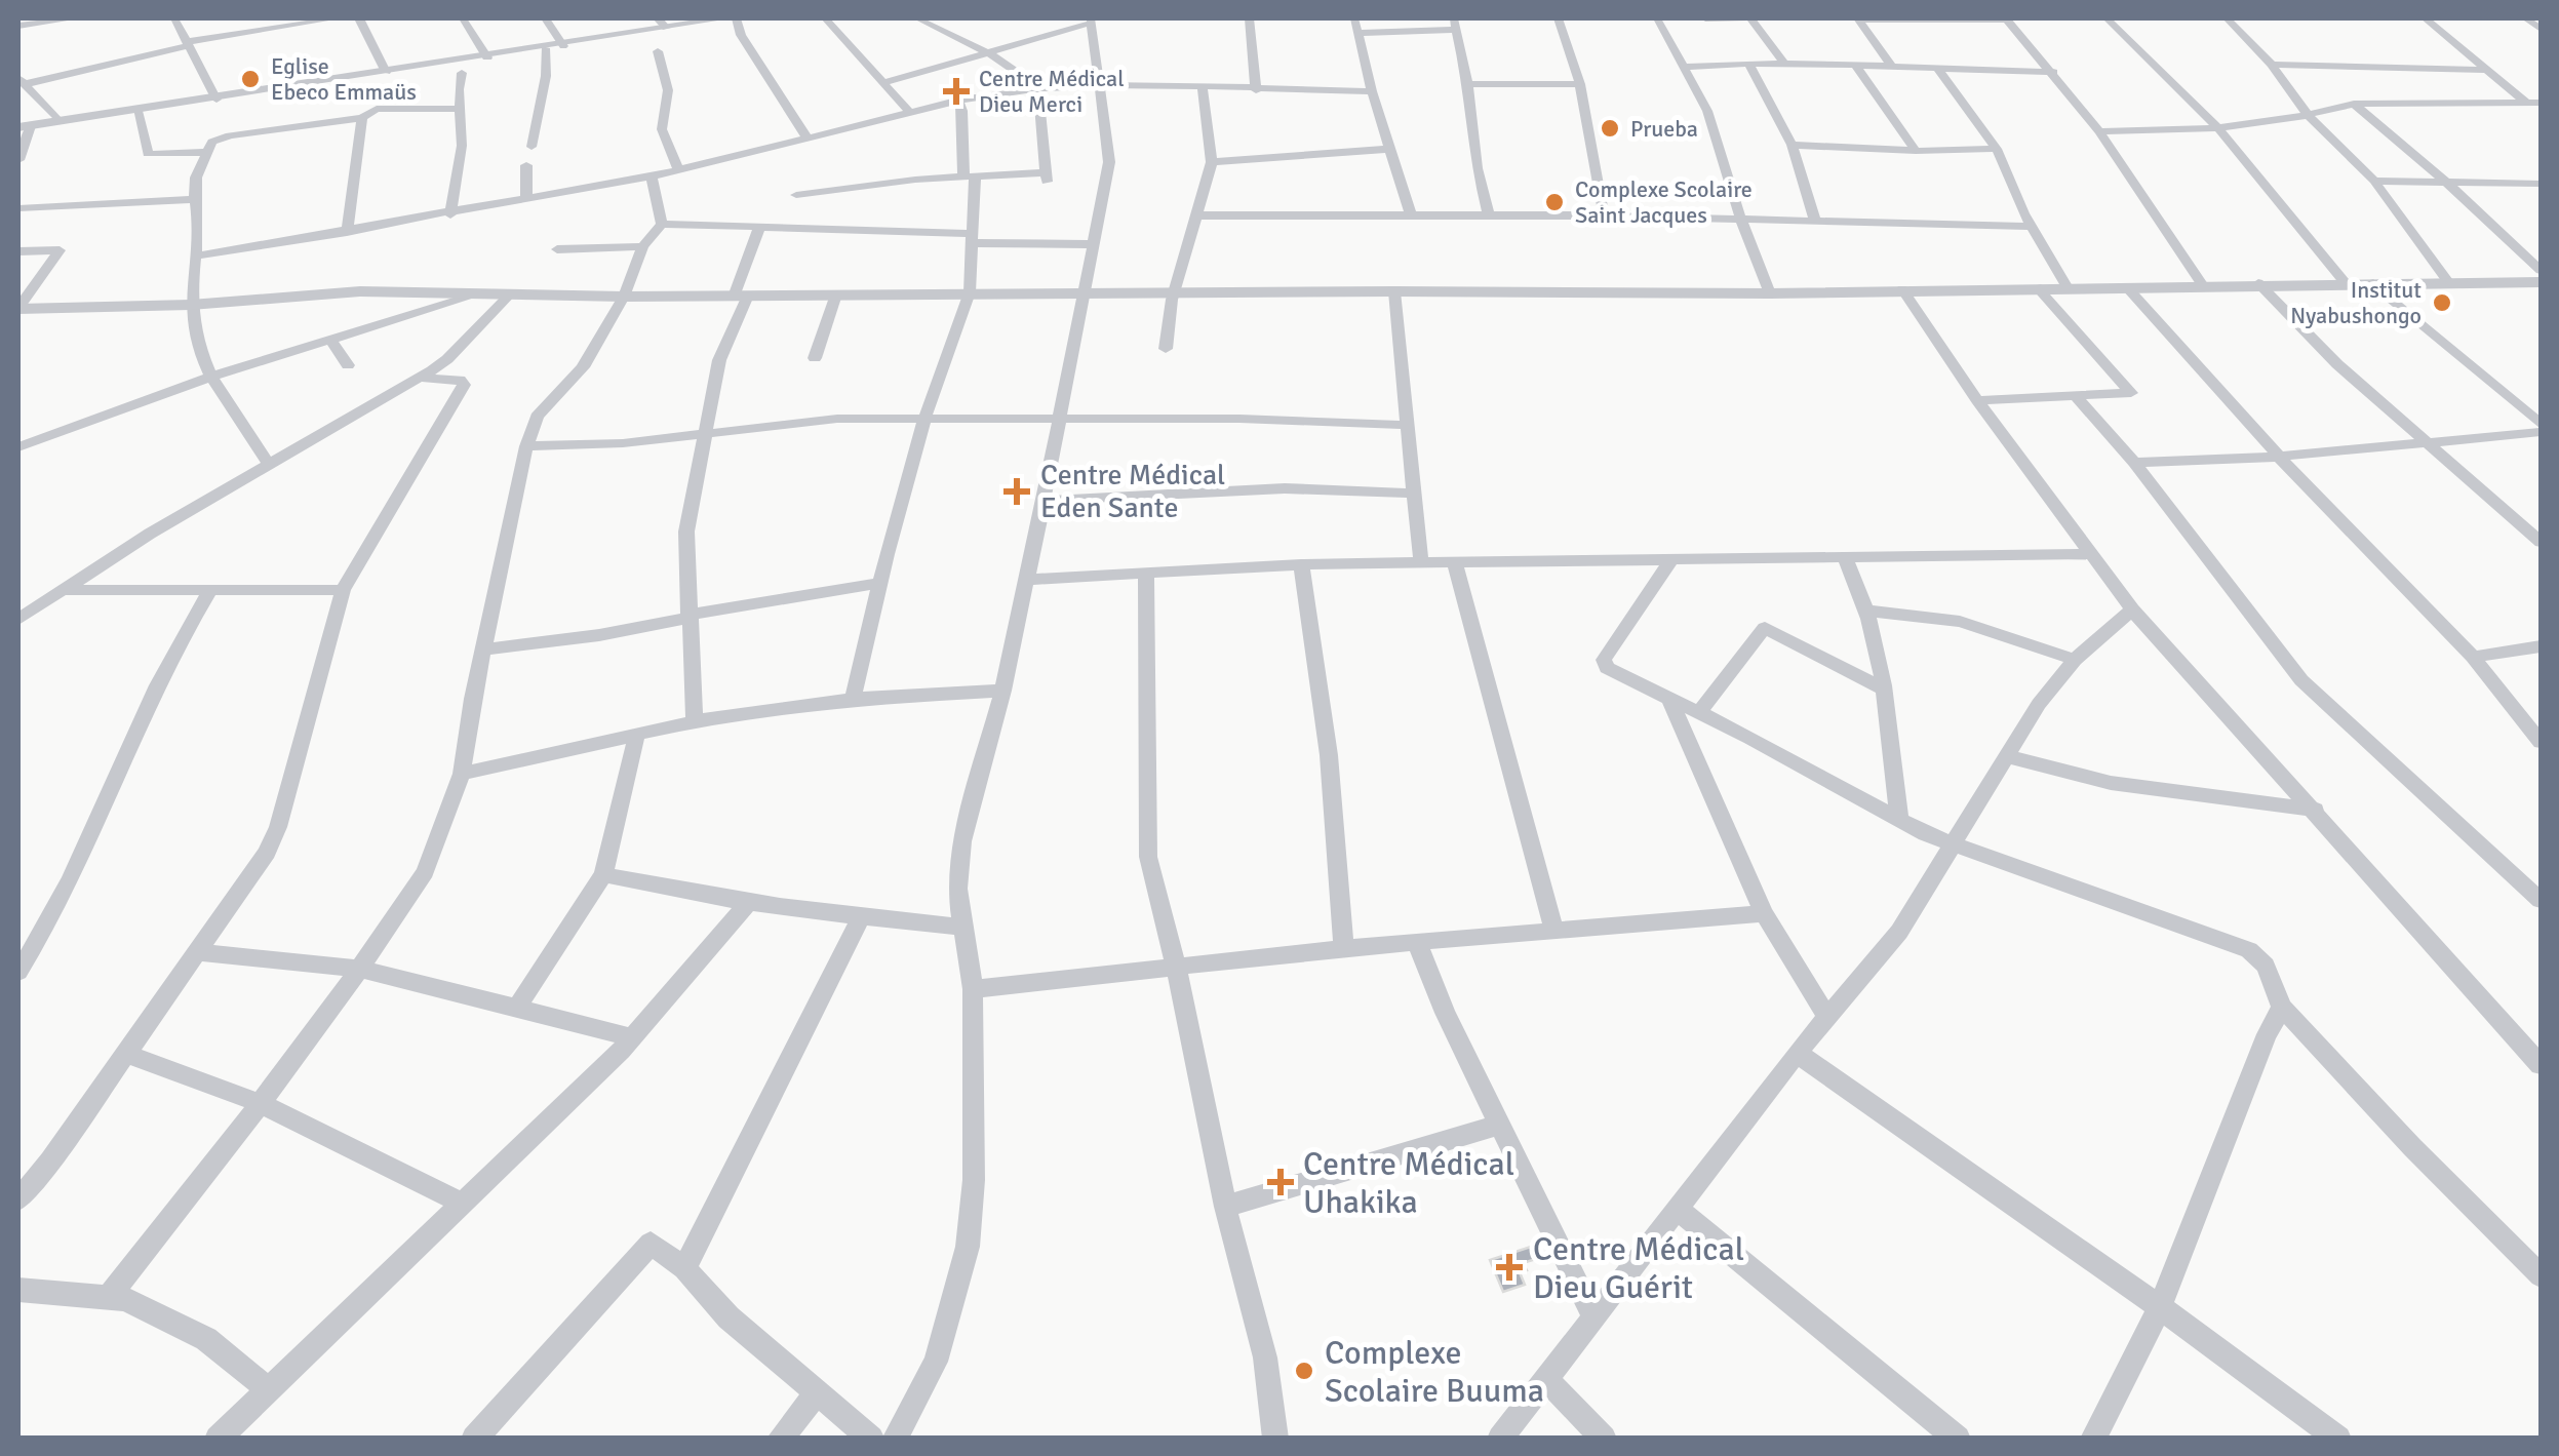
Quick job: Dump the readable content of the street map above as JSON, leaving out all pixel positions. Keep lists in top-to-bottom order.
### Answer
{
  "places": {
    "other": [
      "Eglise Ebeco Emmaüs",
      "Prueba",
      "Complexe Scolaire Saint Jacques",
      "Institut Nyabushongo",
      "Complexe Scolaire Buuma"
    ],
    "health": [
      "Centre Médical Dieu Merci",
      "Centre Médical Eden Sante",
      "Centre Médical Uhakika",
      "Centre Médical Dieu Guérit"
    ]
  }
}
